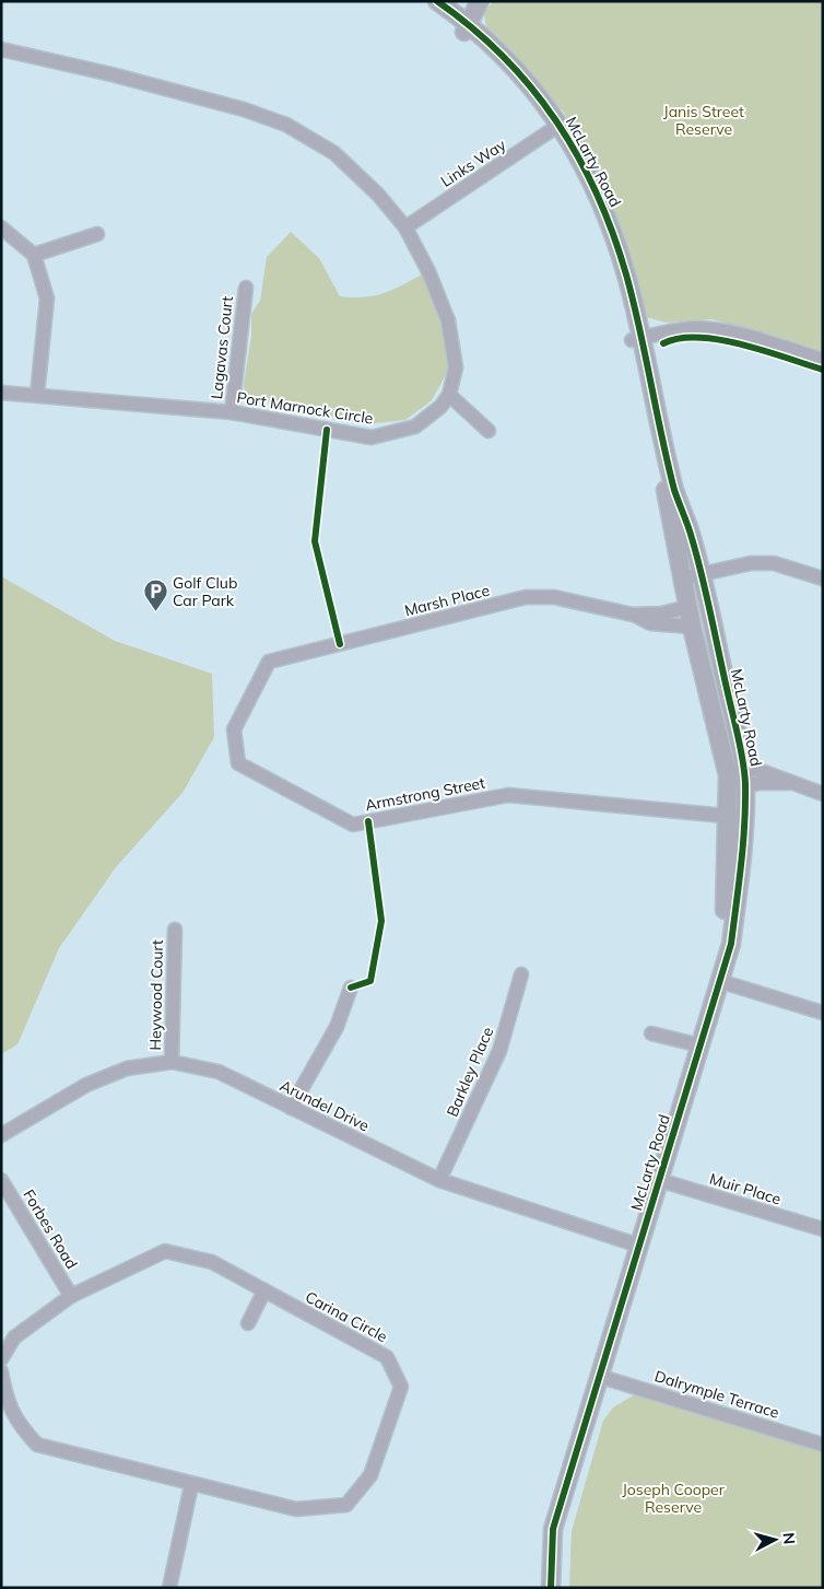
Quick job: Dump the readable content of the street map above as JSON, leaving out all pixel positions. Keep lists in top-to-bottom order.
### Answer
{
  "streets": {
    "street": [
      "McLarty Road",
      "Links Way",
      "Lagavas Court",
      "Port Marnock Circle",
      "Marsh Place",
      "Armstrong Street",
      "Heywood Court",
      "Barkley Place",
      "Arundel Drive",
      "Muir Place",
      "Forbes Road",
      "Carina Circle",
      "Dalrymple Terrace"
    ]
  },
  "crossings": [
    ["McLarty Road", "Links Way"],
    ["McLarty Road", "Marsh Place"],
    ["McLarty Road", "Armstrong Street"],
    ["McLarty Road", "Arundel Drive"],
    ["McLarty Road", "Muir Place"],
    ["McLarty Road", "Dalrymple Terrace"],
    ["Lagavas Court", "Port Marnock Circle"],
    ["Marsh Place", "Armstrong Street"],
    ["Heywood Court", "Arundel Drive"],
    ["Barkley Place", "Arundel Drive"],
    ["Forbes Road", "Carina Circle"]
  ],
  "parks": ["Janis Street Reserve", "Joseph Cooper Reserve"],
  "places": {
    "parking": ["Golf Club Car Park"]
  },
  "north": "right"
}
